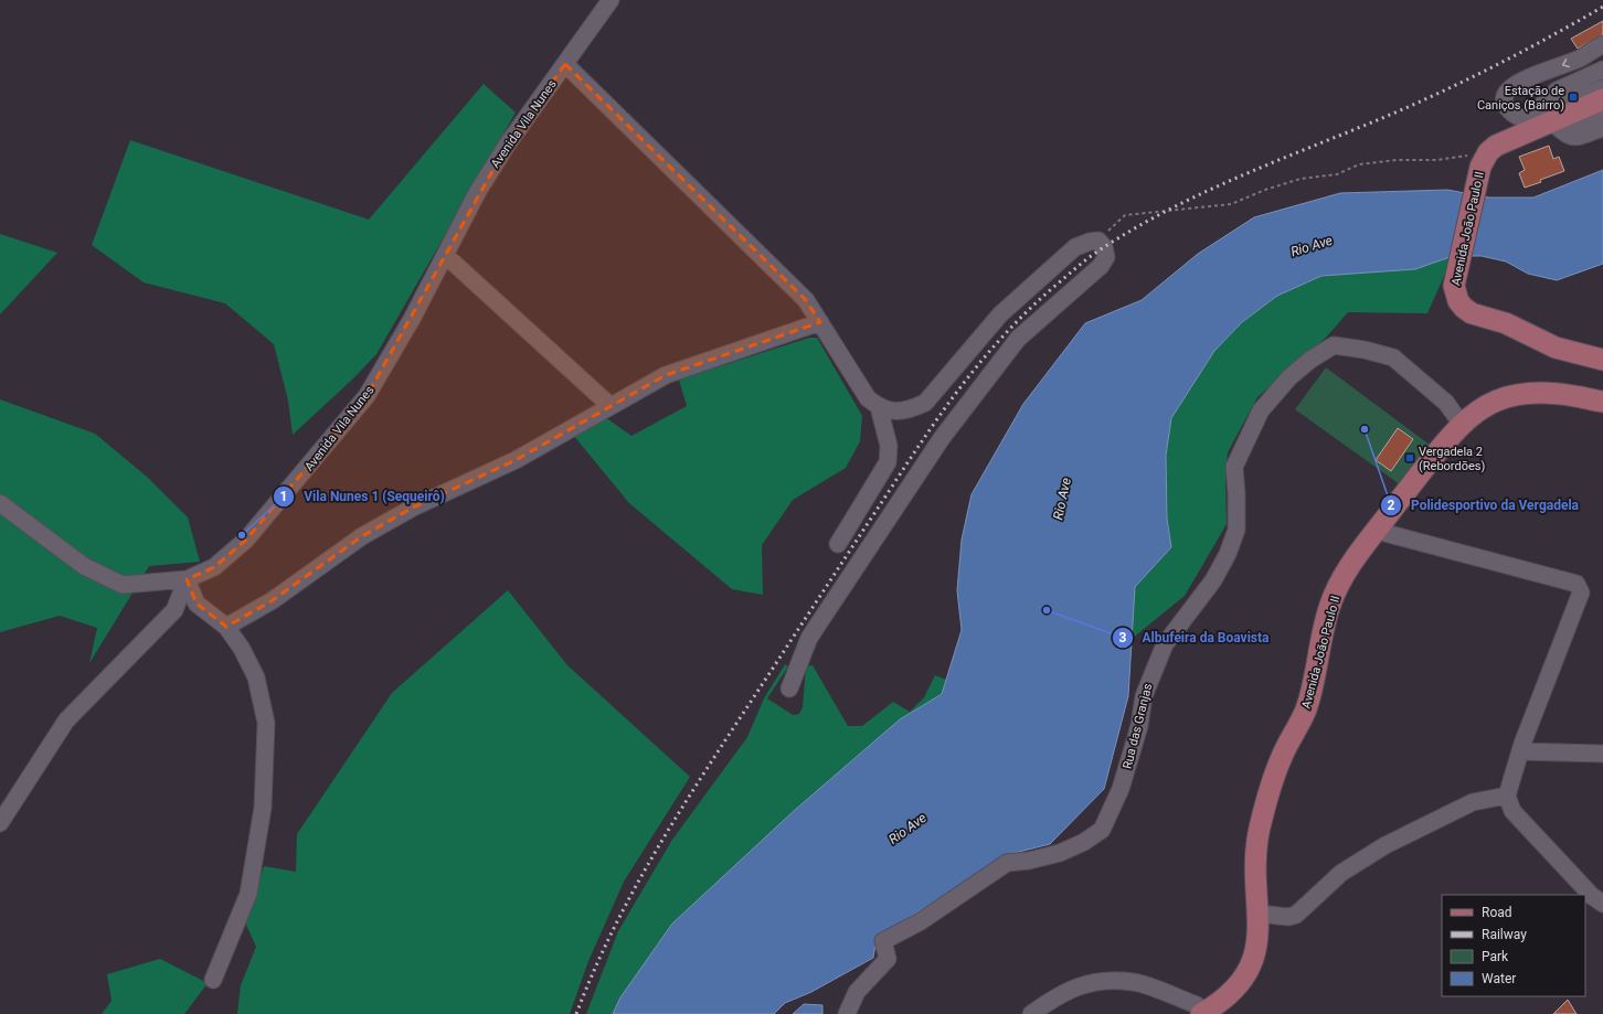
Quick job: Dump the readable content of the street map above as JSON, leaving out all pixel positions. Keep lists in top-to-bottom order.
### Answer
{
  "streets": {
    "main road": ["Avenida João Paulo II"],
    "street": ["Avenida Vila Nunes", "Rua das Granjas"]
  },
  "crossings": [
    ["Avenida João Paulo II", "Rua das Granjas"]
  ],
  "water": ["Rio Ave"],
  "places": {
    "transit": ["Estação de Caniços (Bairro)", "Vergadela 2 (Rebordões)"],
    "other": ["Polidesportivo da Vergadela", "Vila Nunes 1 (Sequeirô)", "Albufeira da Boavista"]
  },
  "legend": [
    "Road",
    "Railway",
    "Park",
    "Water"
  ]
}
